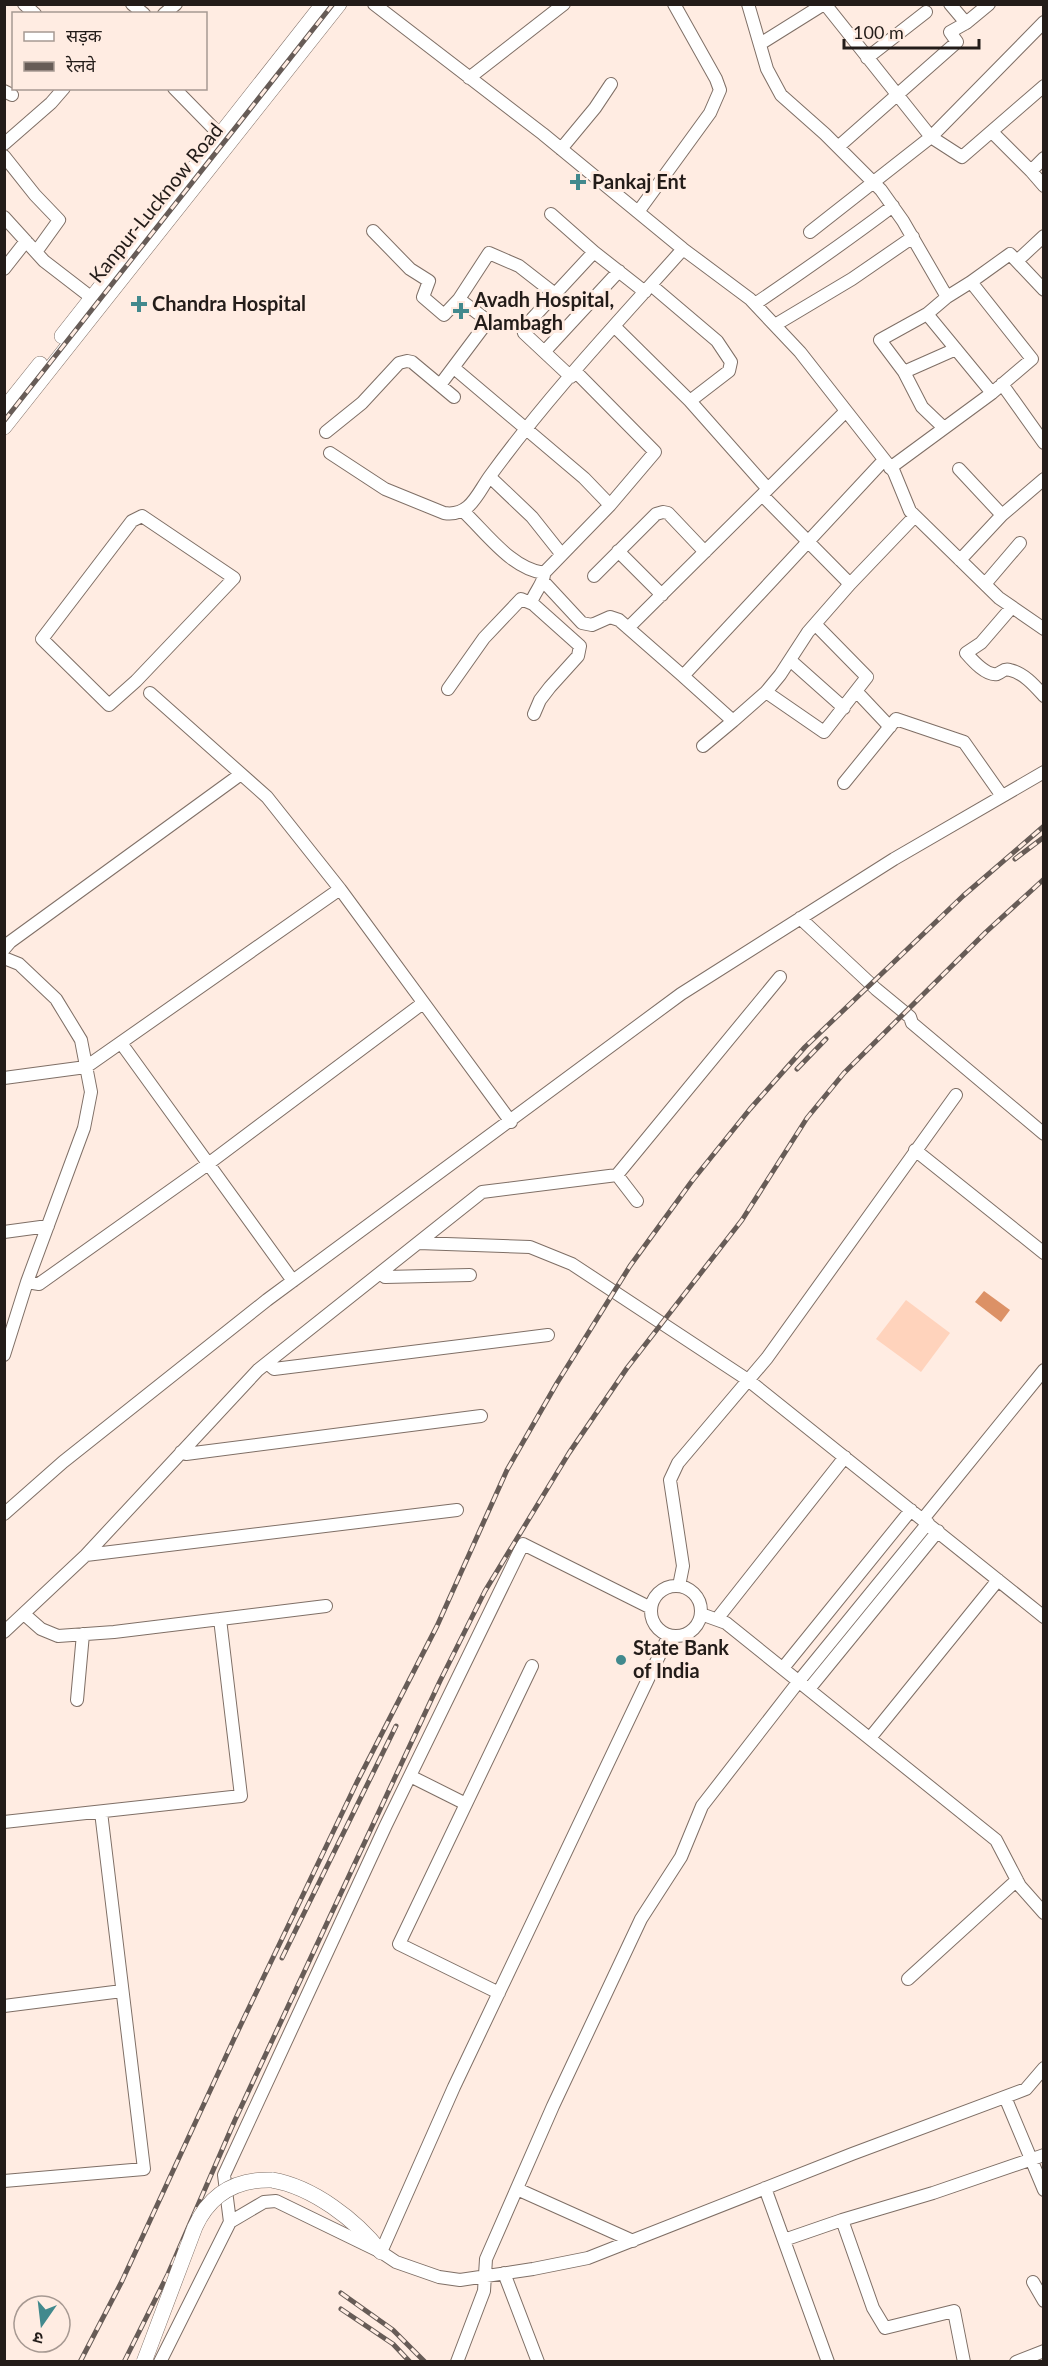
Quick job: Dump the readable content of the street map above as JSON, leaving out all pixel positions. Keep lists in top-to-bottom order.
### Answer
{
  "streets": {
    "main road": ["Kanpur-Lucknow Road"]
  },
  "places": {
    "health": ["Pankaj Ent", "Chandra Hospital", "Avadh Hospital, Alambagh"],
    "other": ["State Bank of India"]
  },
  "legend": ["सड़क", "रेलवे"],
  "scale_bar": "100 m",
  "north": "bottom"
}
